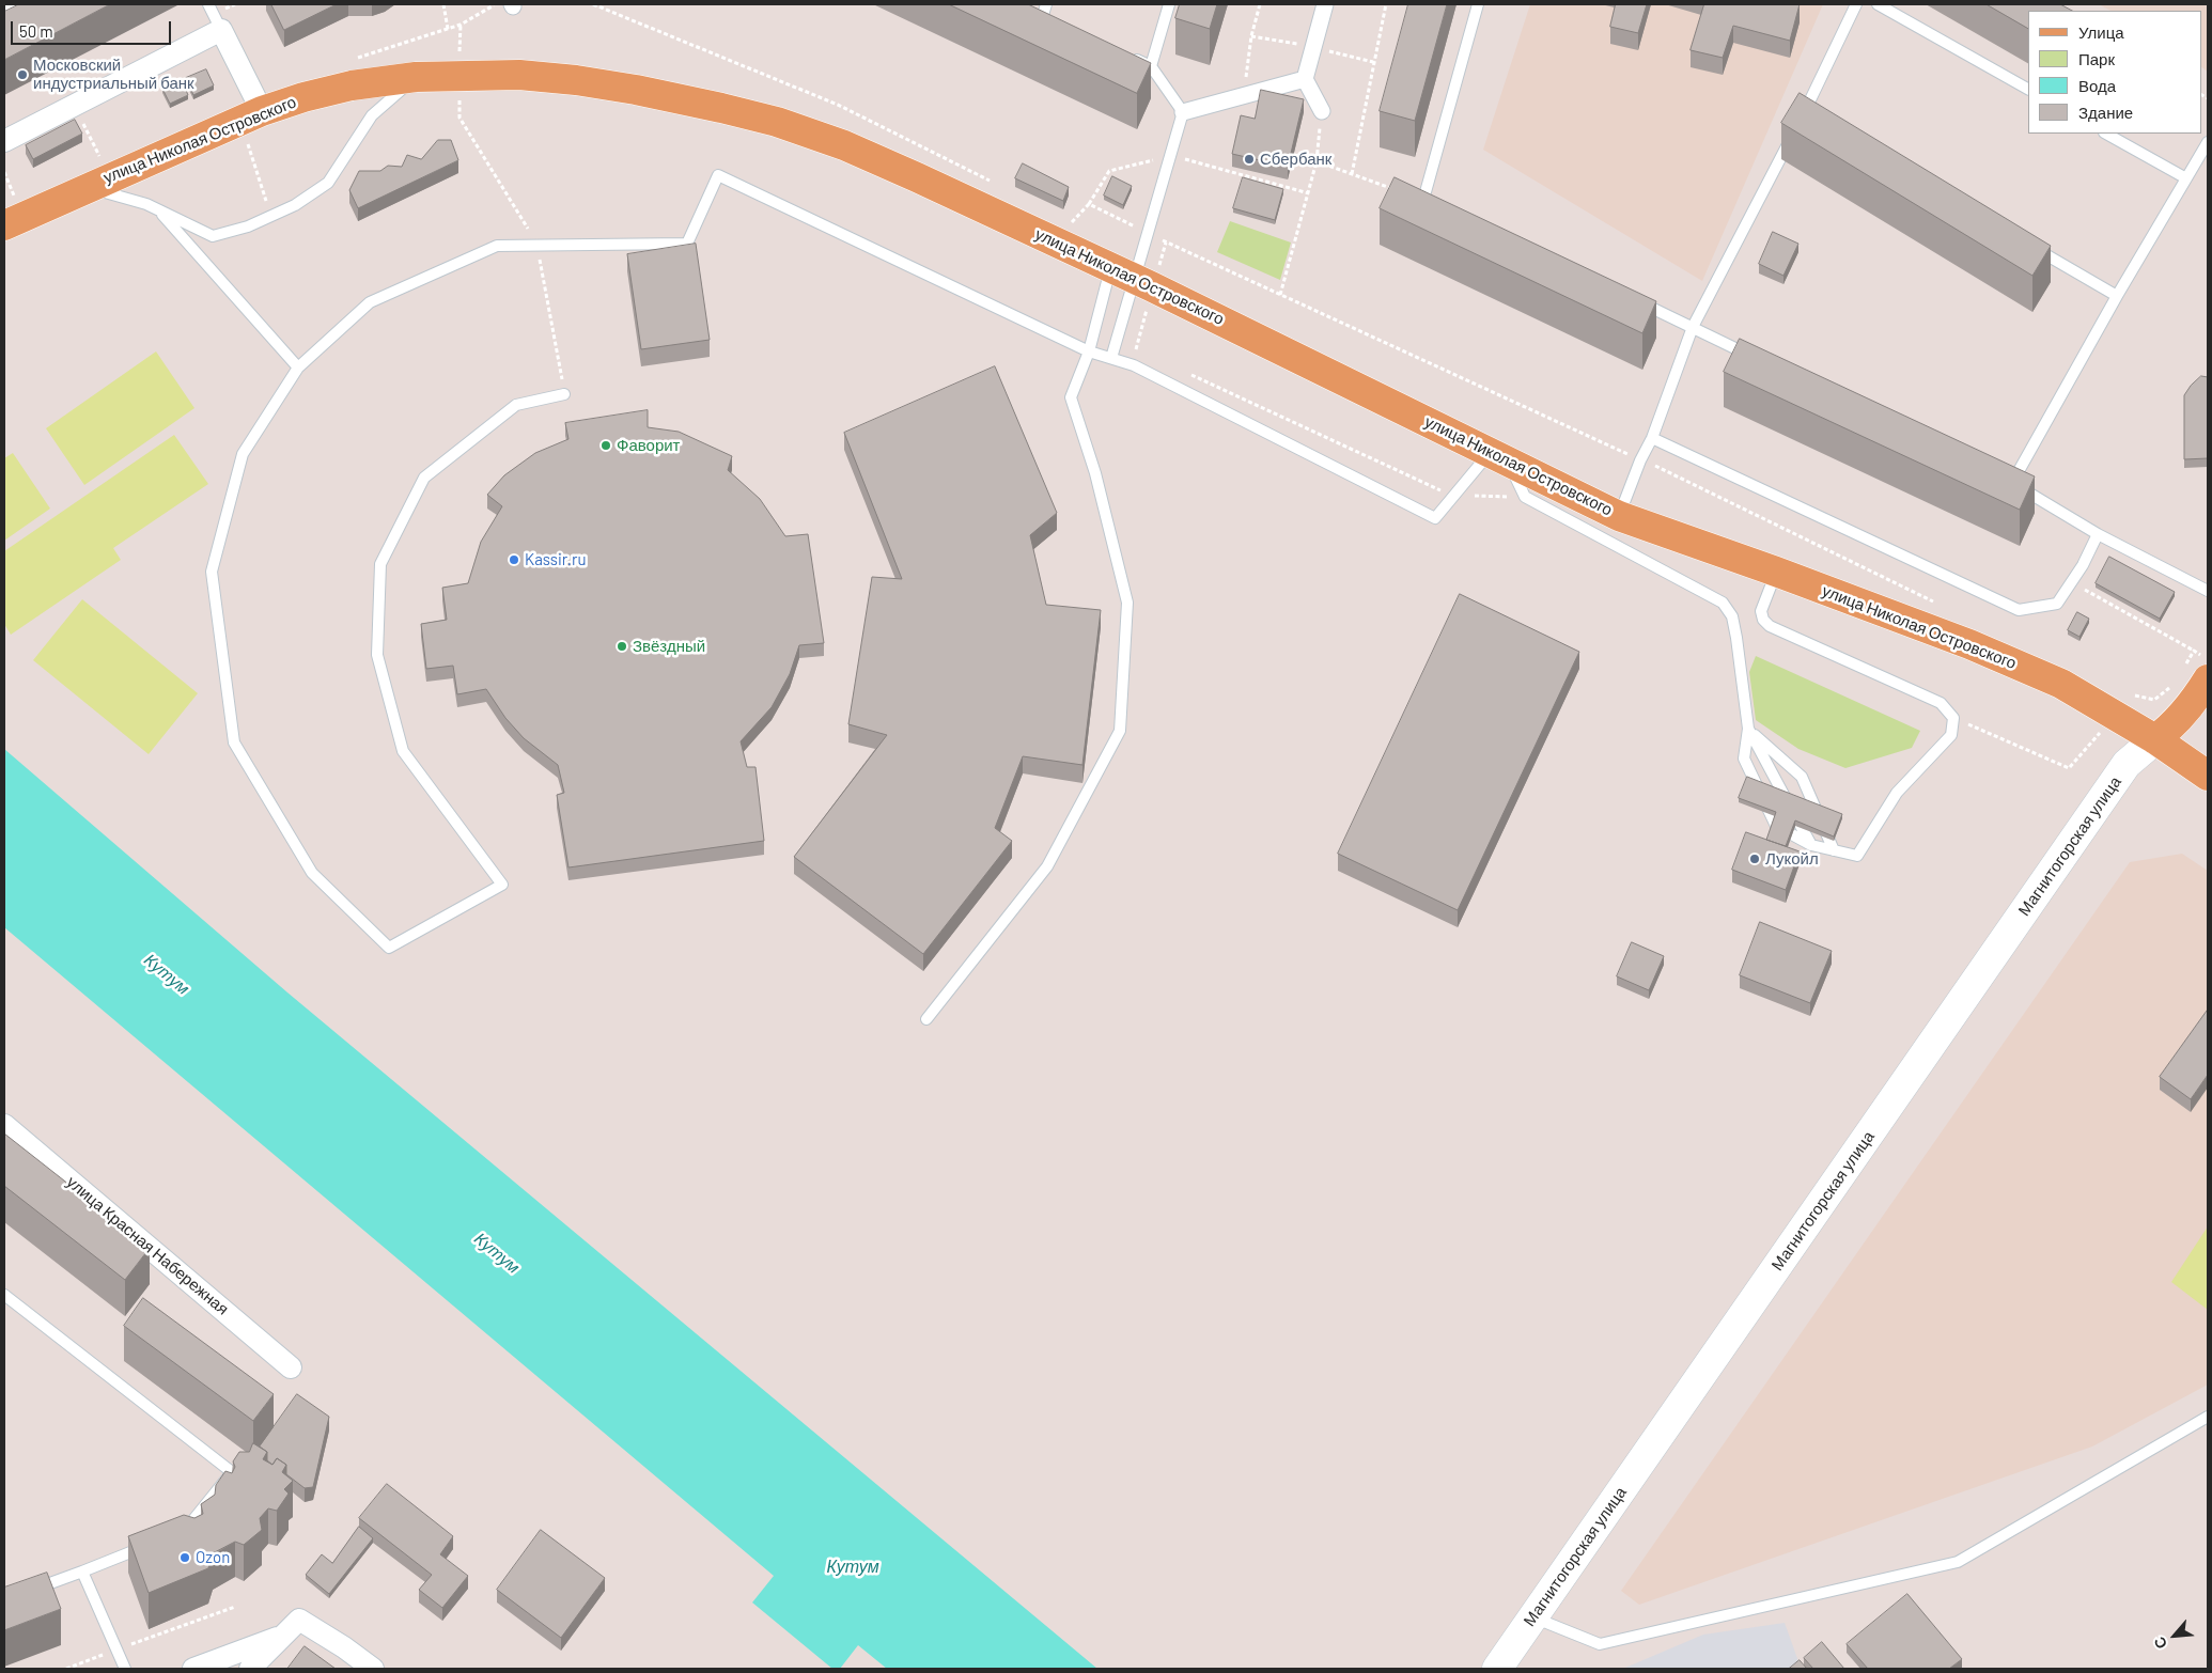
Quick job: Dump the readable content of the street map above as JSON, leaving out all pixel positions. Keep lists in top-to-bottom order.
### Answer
{
  "streets": {
    "main road": ["улица Николая Островского", "Магнитогорская улица"],
    "street": ["улица Красная Набережная"]
  },
  "crossings": [
    ["улица Николая Островского", "Магнитогорская улица"]
  ],
  "water": ["Кутум"],
  "places": [
    "Московский индустриальный банк",
    "Сбербанк",
    "Фаворит",
    "Kassir.ru",
    "Звёздный",
    "Лукойл",
    "Ozon"
  ],
  "legend": [
    "Улица",
    "Парк",
    "Вода",
    "Здание"
  ],
  "scale_bar": "50 m",
  "north": "bottom left"
}
